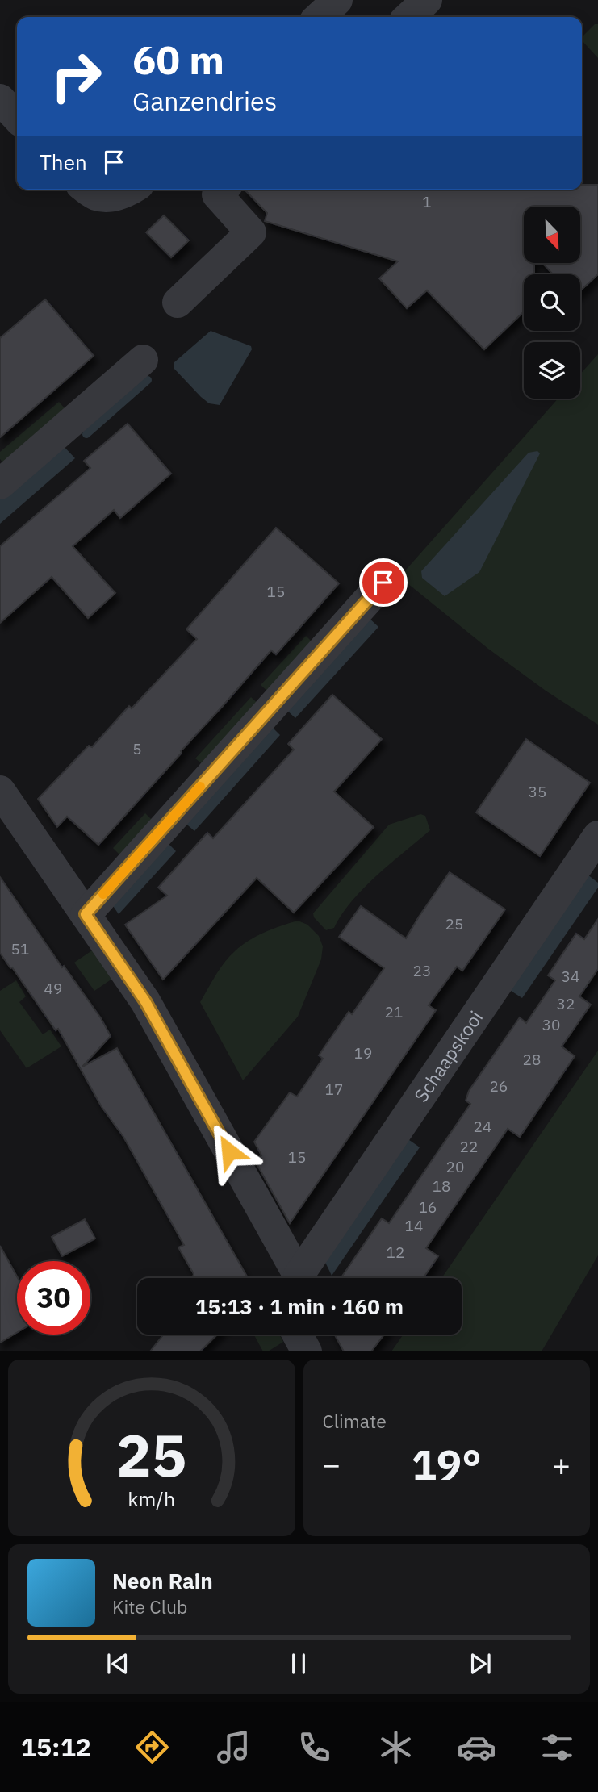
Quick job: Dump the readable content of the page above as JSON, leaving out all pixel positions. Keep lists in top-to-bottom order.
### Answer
{
  "streets": {
    "street": ["Schaapskooi"]
  },
  "house_numbers": [
    "1",
    "15",
    "5",
    "35",
    "25",
    "51",
    "23",
    "34",
    "49",
    "32",
    "21",
    "30",
    "19",
    "28",
    "26",
    "17",
    "24",
    "22",
    "15",
    "20",
    "18",
    "16",
    "14",
    "12"
  ],
  "north": "bottom right",
  "page": {
    "turn": ["60 m", "Ganzendries"],
    "then": "Then",
    "limit": "30",
    "trip": "15:13 · 1 min · 160 m",
    "tile": "Climate",
    "heat": ["−", "19°", "+"],
    "song": ["Neon Rain", "Kite Club"],
    "tabs": "15:12",
    "gauge": ["25", "km/h"]
  }
}
